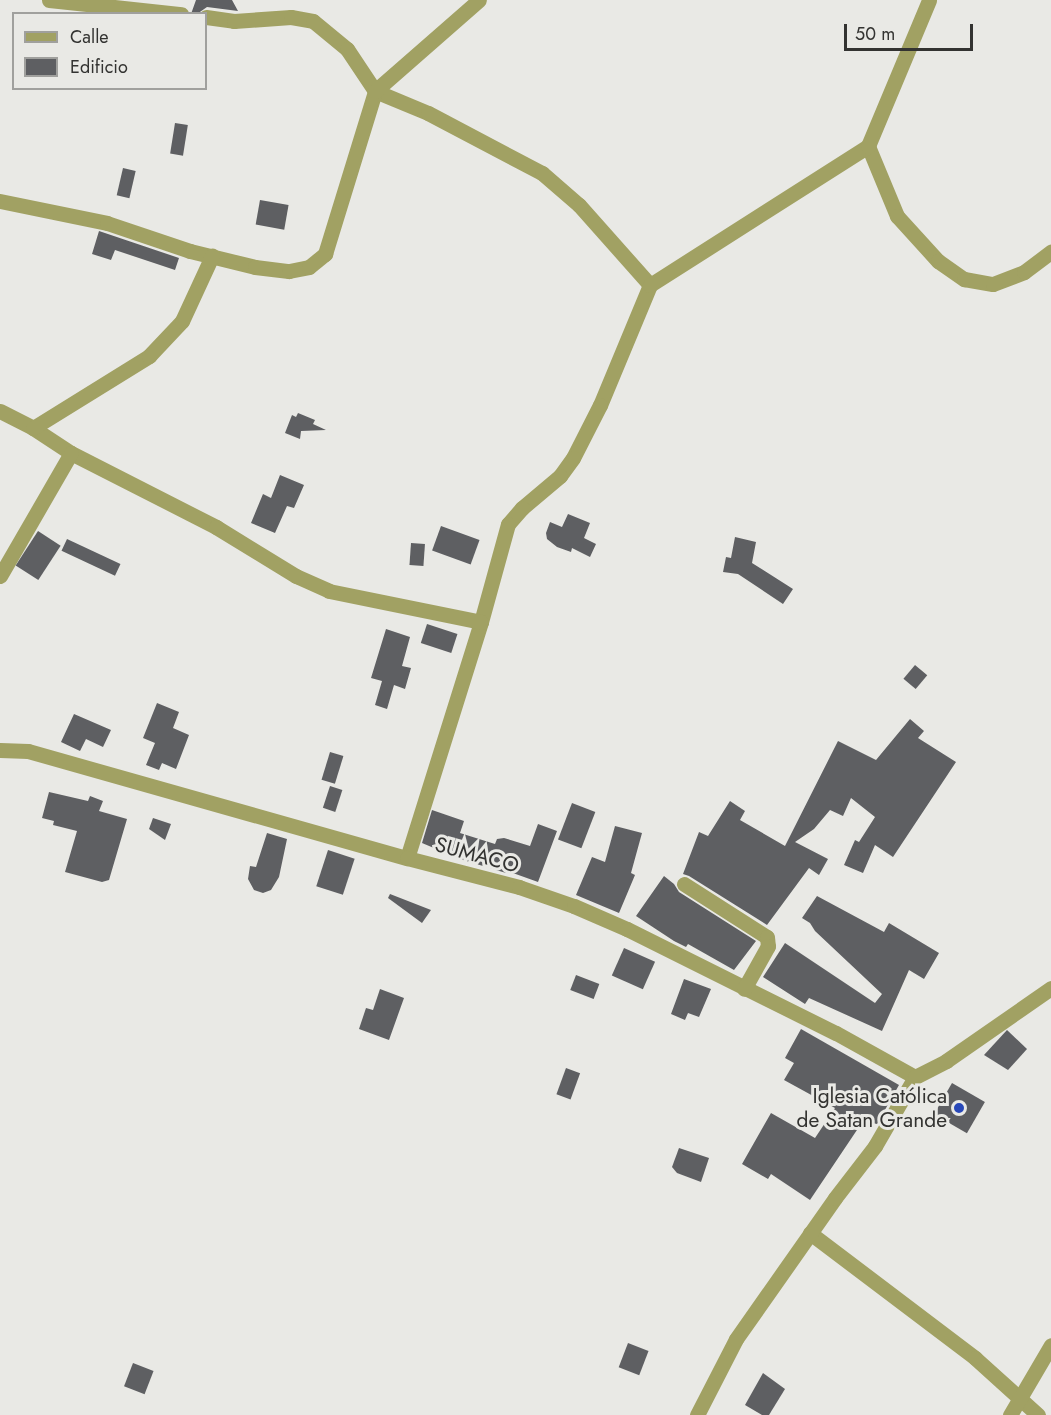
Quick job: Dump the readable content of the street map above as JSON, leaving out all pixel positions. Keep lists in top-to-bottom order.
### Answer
{
  "streets": {
    "street": ["SUMACO"]
  },
  "places": ["Iglesia Católica de Satan Grande"],
  "legend": ["Calle", "Edificio"],
  "scale_bar": "50 m"
}
